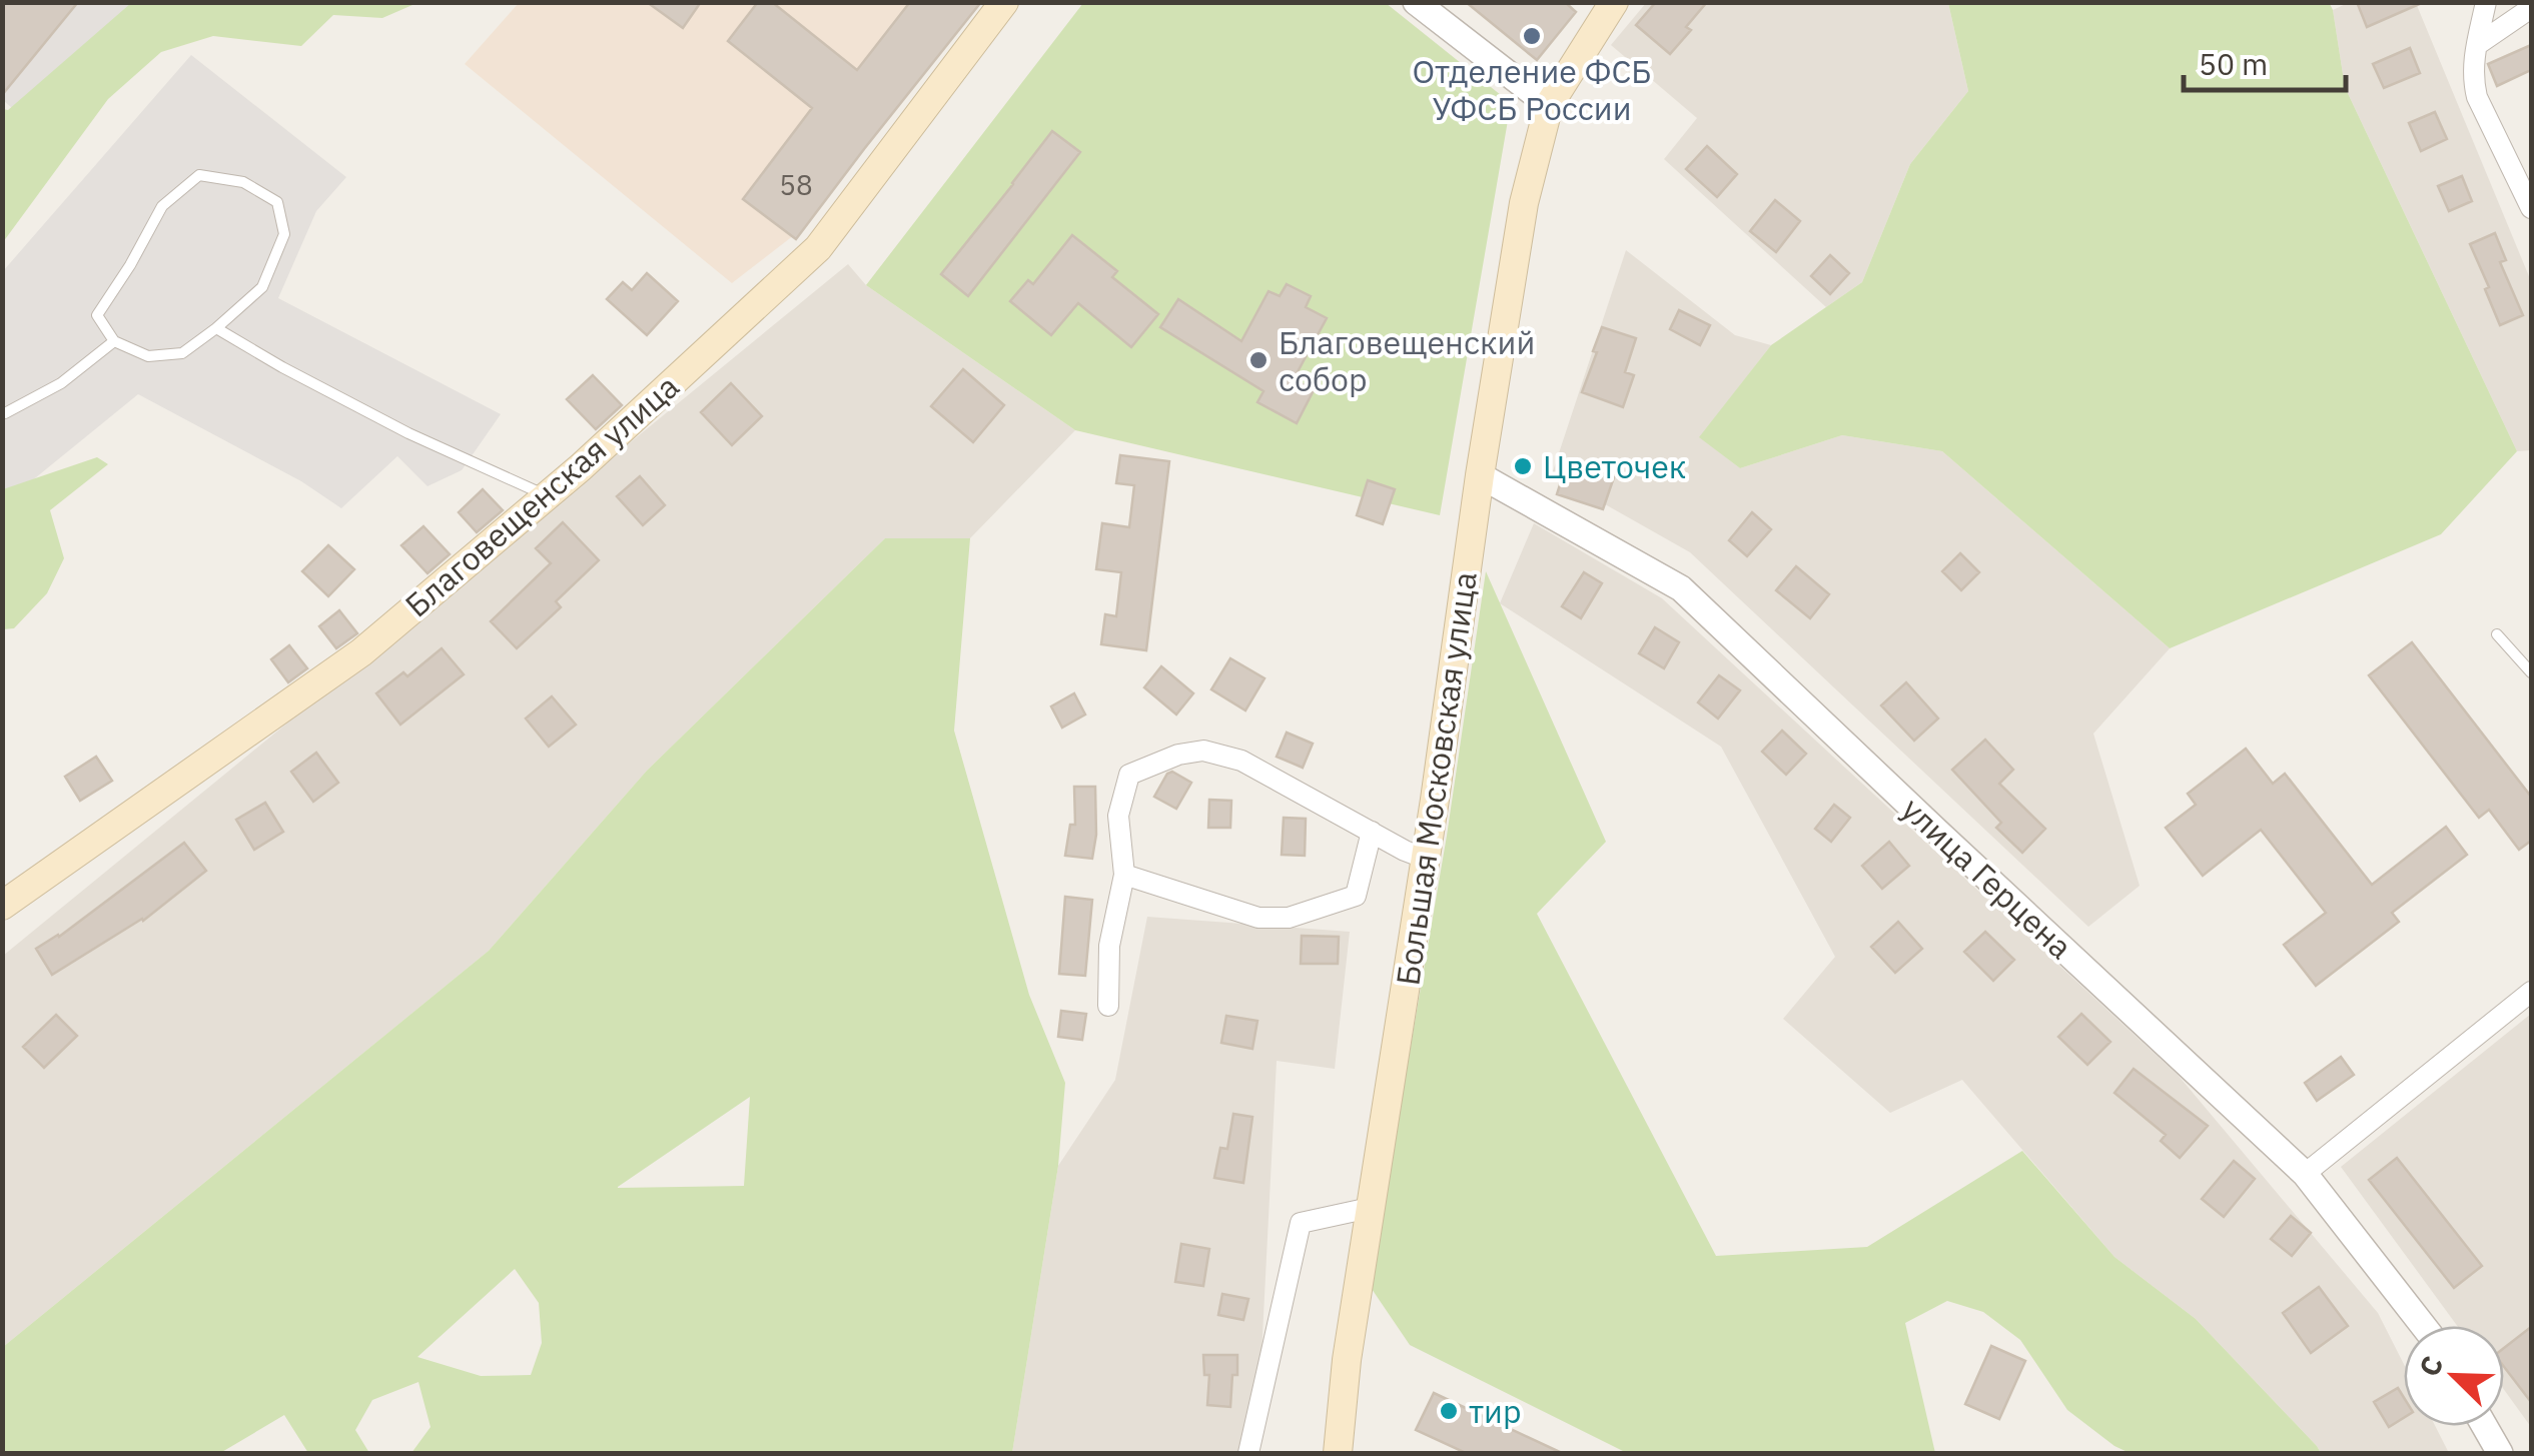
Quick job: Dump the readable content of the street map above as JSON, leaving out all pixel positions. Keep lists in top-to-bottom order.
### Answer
{
  "streets": {
    "main road": ["Благовещенская улица", "Большая Московская улица"],
    "street": ["улица Герцена"]
  },
  "crossings": [
    ["Большая Московская улица", "улица Герцена"]
  ],
  "places": [
    "Отделение ФСБ УФСБ России",
    "Благовещенский собор",
    "Цветочек",
    "тир"
  ],
  "house_numbers": ["58"],
  "scale_bar": "50 m",
  "north": "top left"
}
